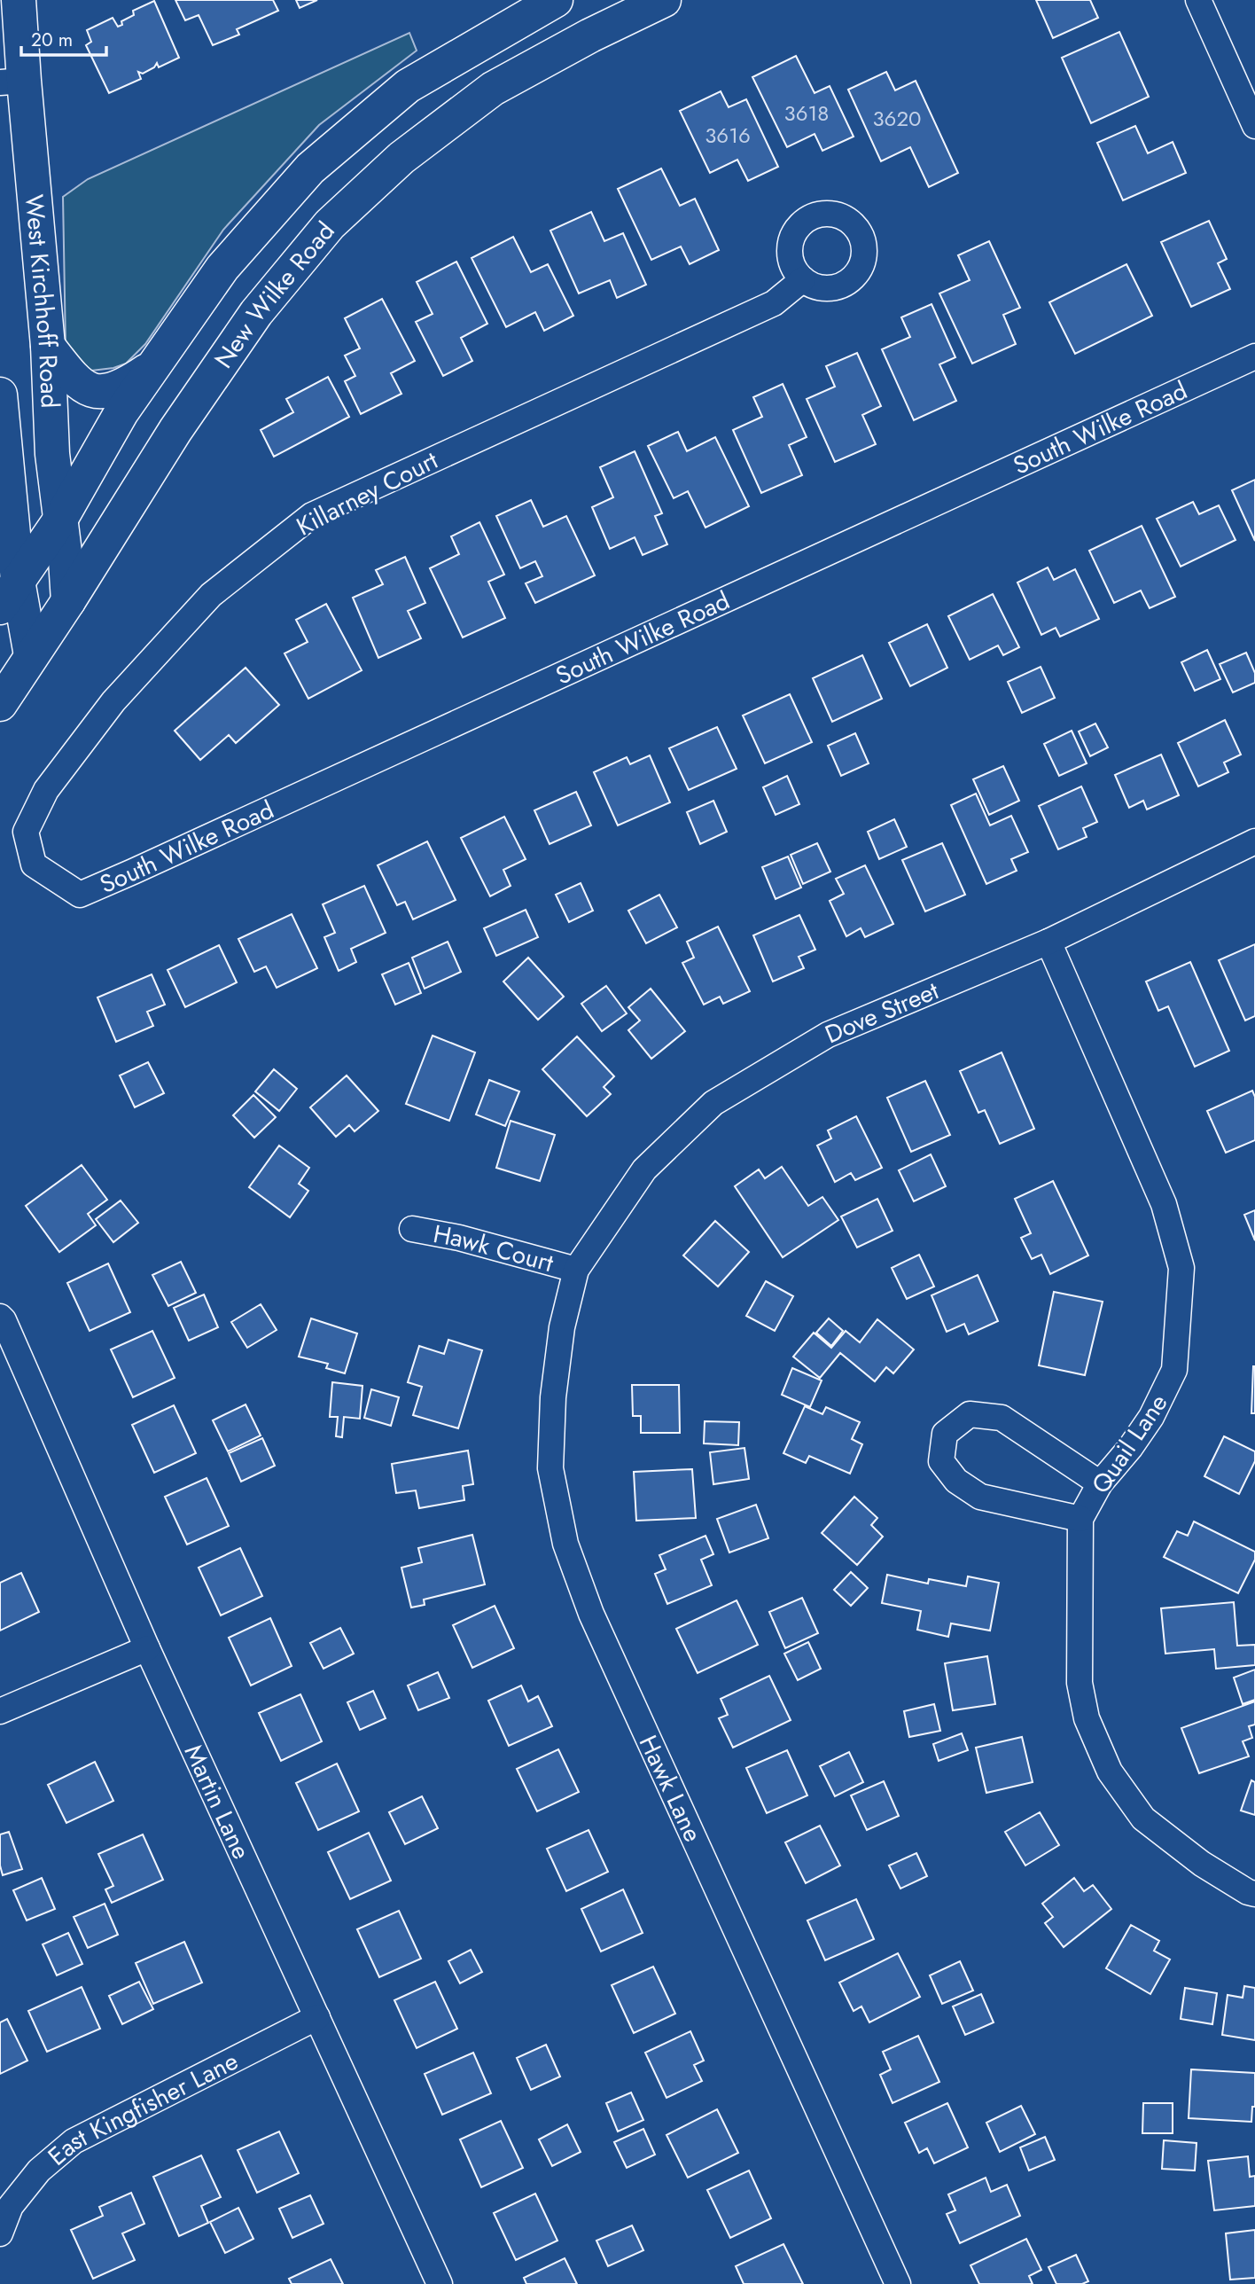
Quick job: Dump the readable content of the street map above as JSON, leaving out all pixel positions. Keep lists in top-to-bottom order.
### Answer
{
  "streets": {
    "main road": ["New Wilke Road", "West Kirchhoff Road"],
    "street": [
      "South Wilke Road",
      "Killarney Court",
      "Dove Street",
      "Hawk Court",
      "Quail Lane",
      "Hawk Lane",
      "Martin Lane",
      "East Kingfisher Lane"
    ]
  },
  "crossings": [
    ["New Wilke Road", "West Kirchhoff Road"],
    ["South Wilke Road", "Killarney Court"],
    ["Dove Street", "Hawk Court"],
    ["Dove Street", "Quail Lane"],
    ["Dove Street", "Hawk Lane"],
    ["Hawk Court", "Hawk Lane"],
    ["Martin Lane", "East Kingfisher Lane"]
  ],
  "house_numbers": ["3618", "3620", "3616"],
  "scale_bar": "20 m"
}
